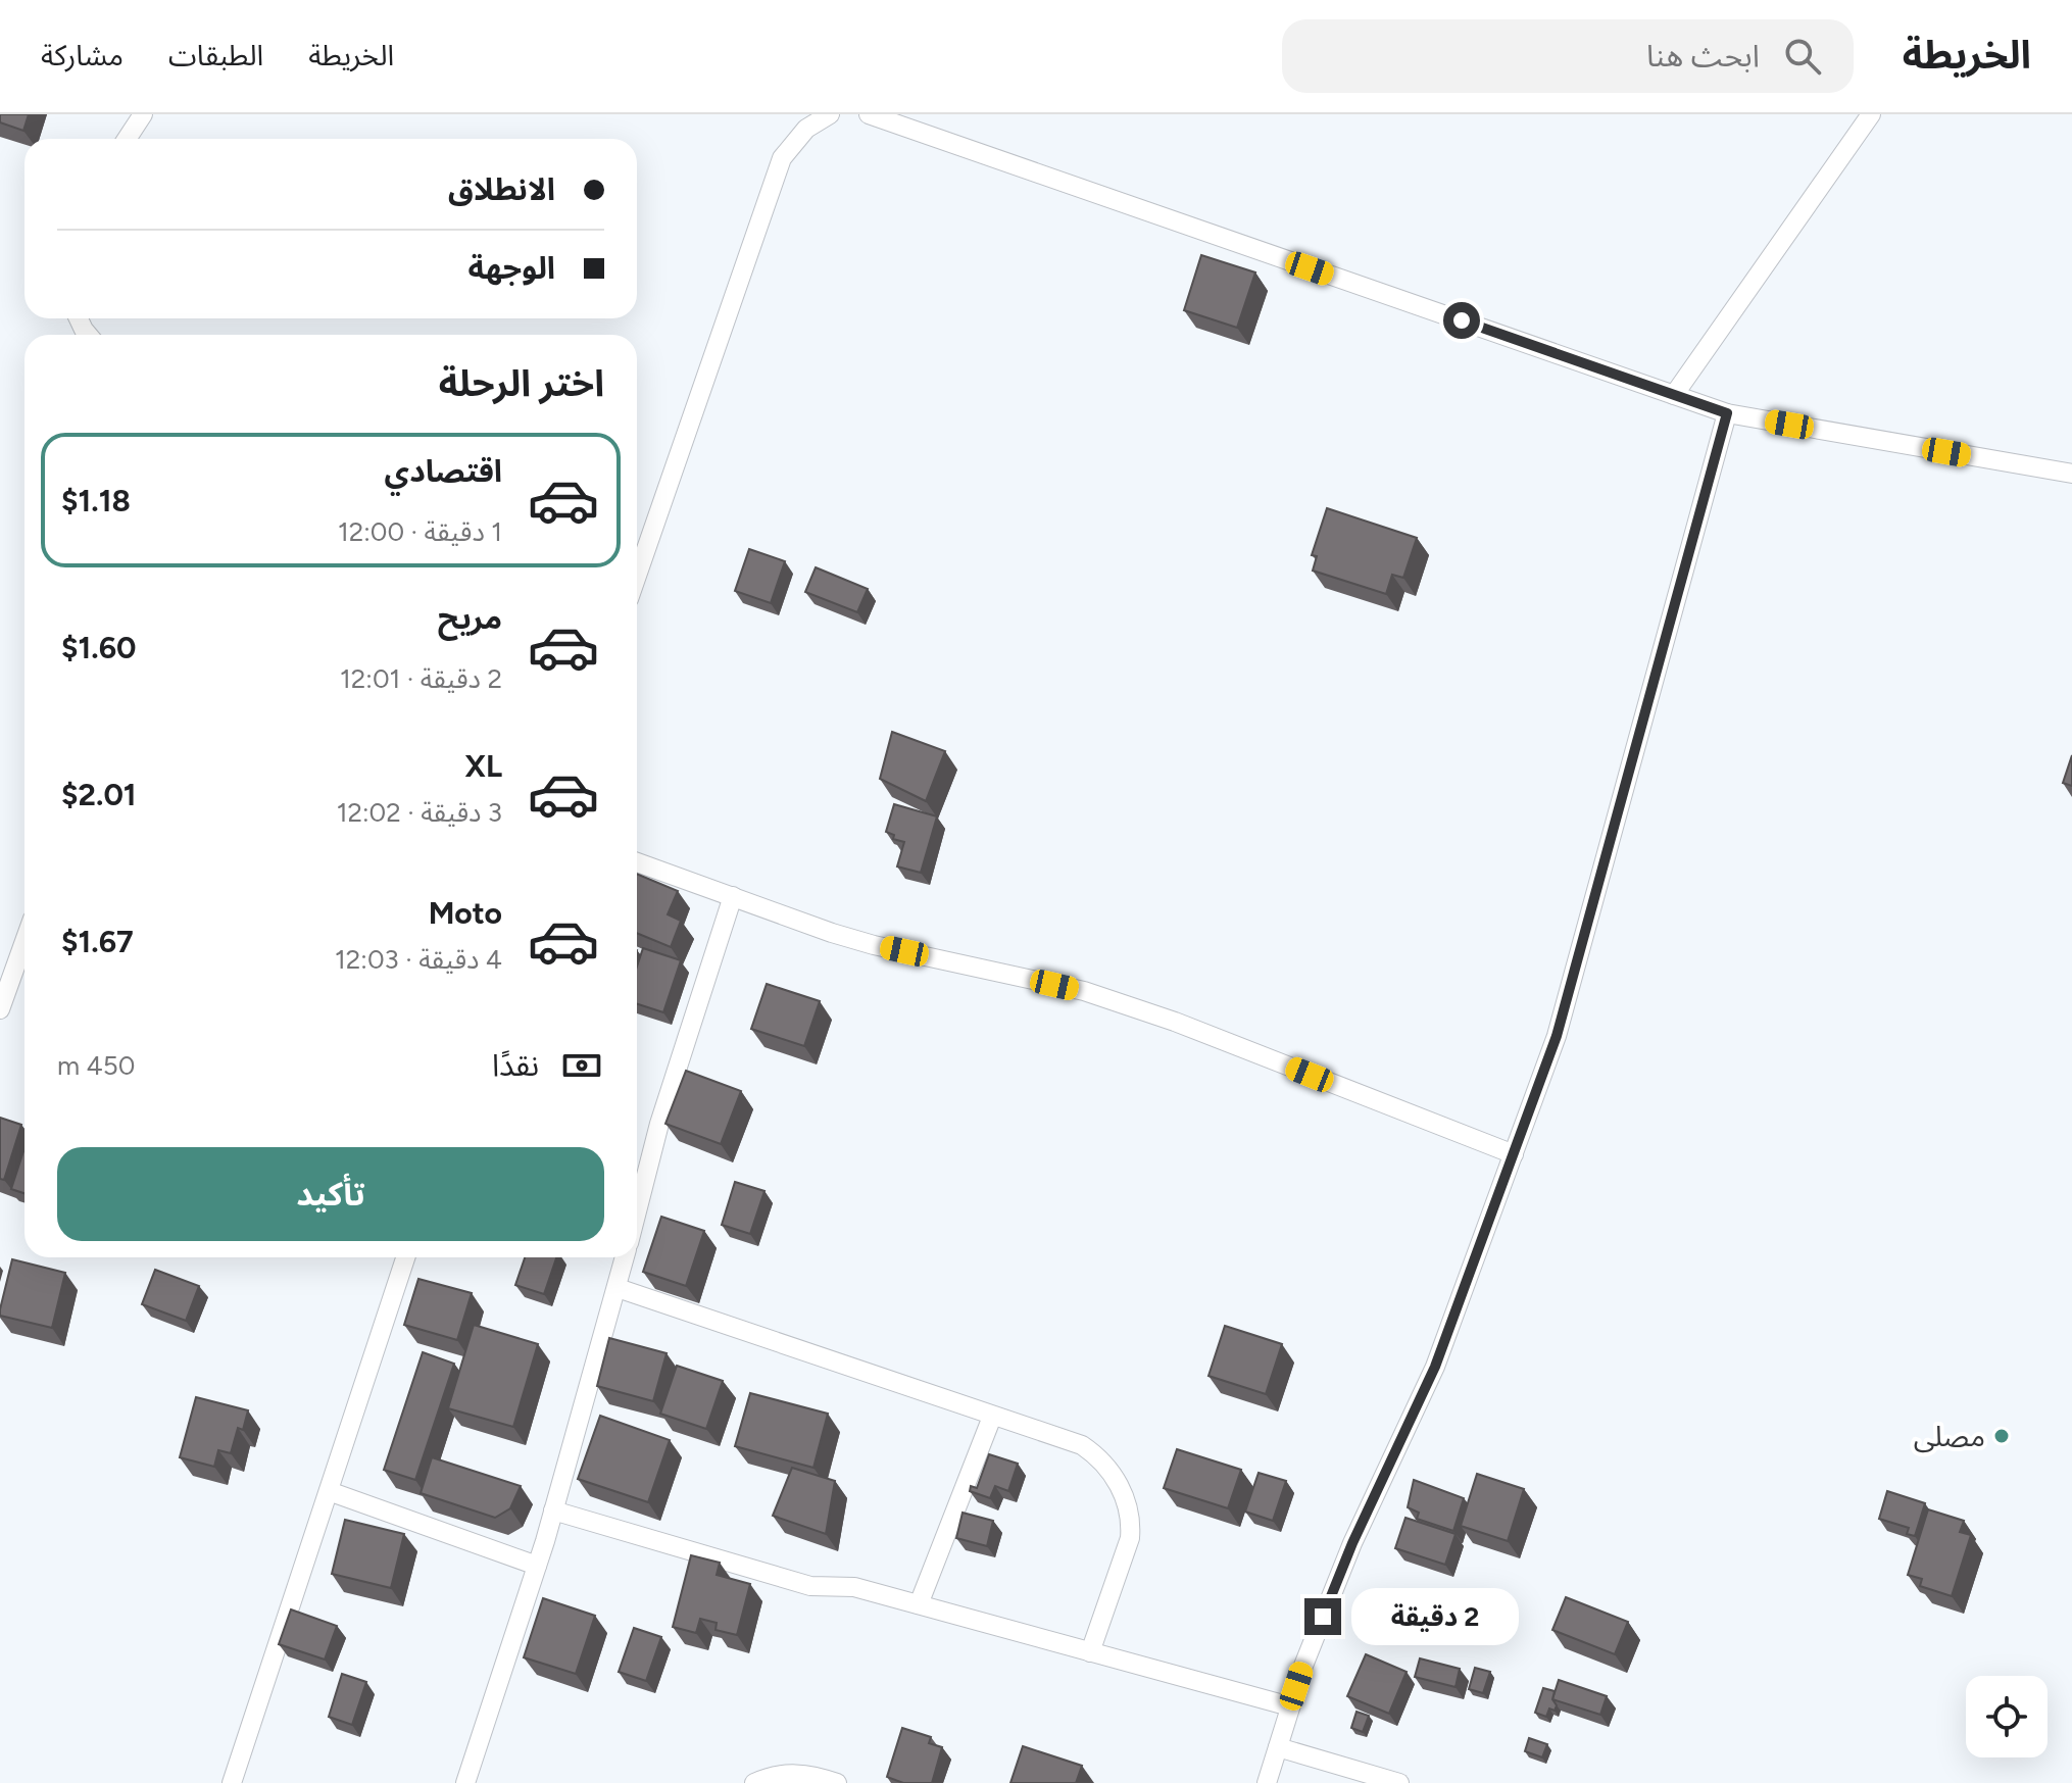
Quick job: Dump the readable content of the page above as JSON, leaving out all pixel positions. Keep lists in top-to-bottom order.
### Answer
{
  "places": ["مصلى"],
  "page": {
    "header": "الخريطة",
    "search": "ابحث هنا",
    "nav": ["الخريطة", "الطبقات", "مشاركة"],
    "banner": ["الانطلاق", "الوجهة"],
    "heading": "اختر الرحلة",
    "list": [
      {
        "name": "اقتصادي",
        "note": "1 دقيقة · 12:00",
        "value": "$1.18"
      },
      {
        "name": "مريح",
        "note": "2 دقيقة · 12:01",
        "value": "$1.60"
      },
      {
        "name": "XL",
        "note": "3 دقيقة · 12:02",
        "value": "$2.01"
      },
      {
        "name": "Moto",
        "note": "4 دقيقة · 12:03",
        "value": "$1.67"
      }
    ],
    "pay": ["نقدًا", "450 m"],
    "buttons": "تأكيد",
    "bubble": "2 دقيقة"
  }
}
